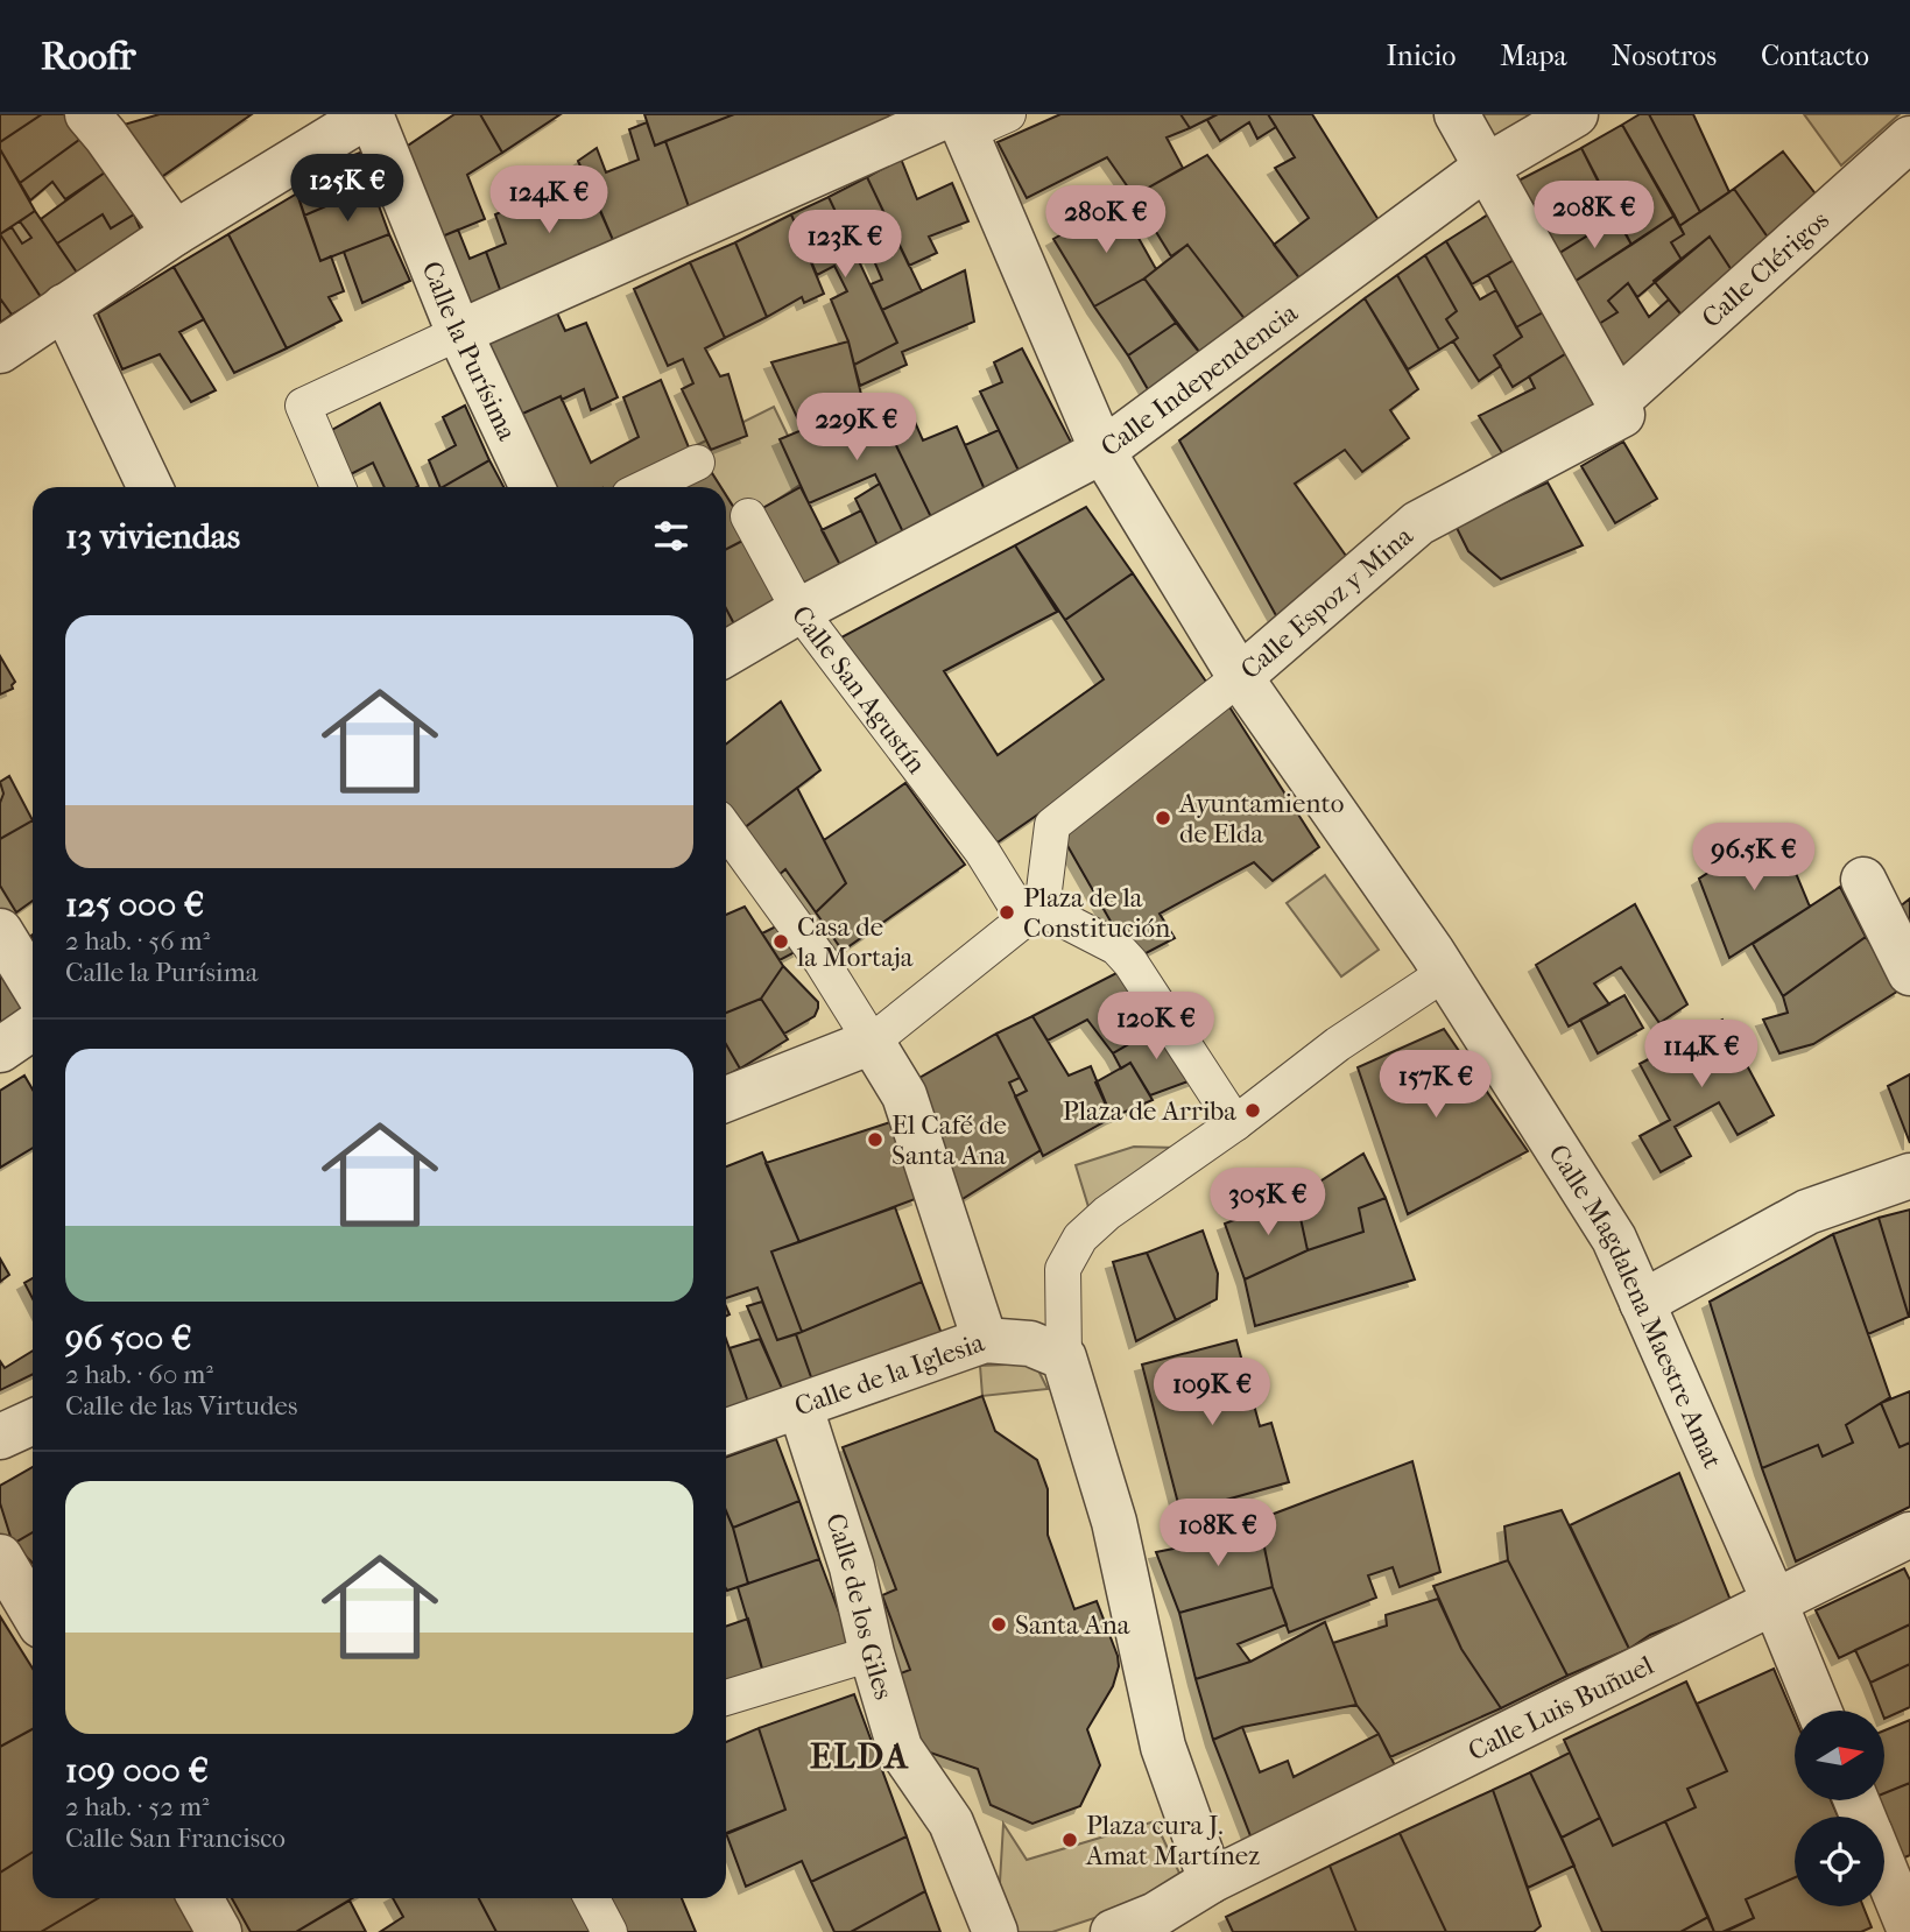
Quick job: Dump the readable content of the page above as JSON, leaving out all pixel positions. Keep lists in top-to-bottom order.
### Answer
{
  "streets": {
    "street": [
      "Calle Clérigos",
      "Calle la Purísima",
      "Calle Independencia",
      "Calle Espoz y Mina",
      "Calle San Agustín",
      "Calle Magdalena Maestre Amat",
      "Calle de la Iglesia",
      "Calle de los Giles",
      "Calle Luis Buñuel"
    ]
  },
  "crossings": [
    ["Calle Clérigos", "Calle Espoz y Mina"],
    ["Calle Independencia", "Calle San Agustín"],
    ["Calle Independencia", "Calle Magdalena Maestre Amat"],
    ["Calle Espoz y Mina", "Calle San Agustín"],
    ["Calle Espoz y Mina", "Calle Magdalena Maestre Amat"],
    ["Calle Magdalena Maestre Amat", "Calle Luis Buñuel"],
    ["Calle de la Iglesia", "Calle de los Giles"]
  ],
  "districts": ["ELDA"],
  "places": [
    "Ayuntamiento de Elda",
    "Plaza de la Constitución",
    "Casa de la Mortaja",
    "Plaza de Arriba",
    "El Café de Santa Ana",
    "Santa Ana",
    "Plaza cura J. Amat Martínez"
  ],
  "north": "right",
  "page": {
    "header": "Roofr",
    "nav": [
      "Inicio",
      "Mapa",
      "Nosotros",
      "Contacto"
    ],
    "price": [
      "125K €",
      "124K €",
      "208K €",
      "280K €",
      "123K €",
      "229K €",
      "96.5K €",
      "120K €",
      "114K €",
      "157K €",
      "305K €",
      "109K €",
      "108K €"
    ],
    "heading": "13 viviendas",
    "list": [
      {
        "name": "125 000 €",
        "note": "2 hab. · 56 m² · Calle la Purísima"
      },
      {
        "name": "96 500 €",
        "note": "2 hab. · 60 m² · Calle de las Virtudes"
      },
      {
        "name": "109 000 €",
        "note": "2 hab. · 52 m² · Calle San Francisco"
      }
    ]
  }
}
